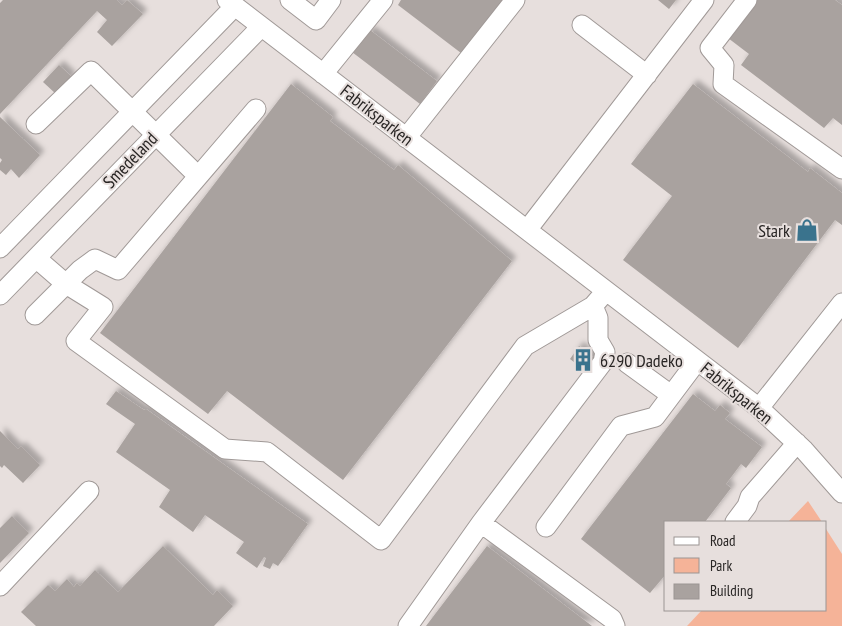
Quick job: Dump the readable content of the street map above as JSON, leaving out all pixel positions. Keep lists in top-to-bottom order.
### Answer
{
  "streets": {
    "street": ["Fabriksparken", "Smedeland"]
  },
  "crossings": [
    ["Fabriksparken", "Smedeland"]
  ],
  "places": {
    "shop": ["Stark"],
    "building": ["6290 Dadeko"]
  },
  "legend": ["Road", "Park", "Building"]
}
